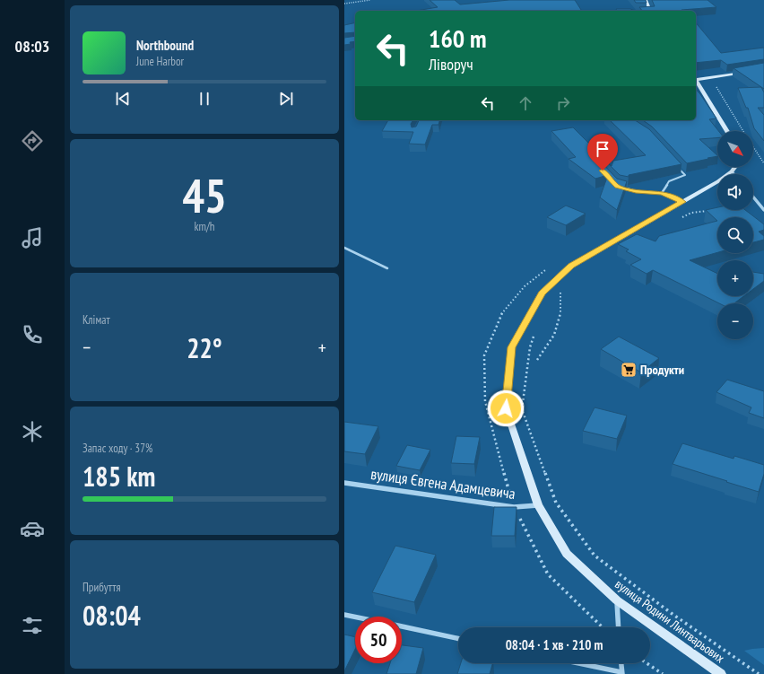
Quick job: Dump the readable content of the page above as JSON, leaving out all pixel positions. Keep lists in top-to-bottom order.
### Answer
{
  "streets": {
    "main road": ["вулиця Родини Линтварьових"],
    "street": ["вулиця Євгена Адамцевича"]
  },
  "crossings": [
    ["вулиця Євгена Адамцевича", "вулиця Родини Линтварьових"]
  ],
  "places": {
    "supermarket": ["Продукти"]
  },
  "north": "bottom right",
  "page": {
    "tabs": "08:03",
    "turn": ["160 m", "Ліворуч"],
    "song": ["Northbound", "June Harbor"],
    "map_buttons": ["+", "−"],
    "tile": [
      ["45", "km/h"],
      "Клімат",
      ["Запас ходу · 37%", "185 km"],
      ["Прибуття", "08:04"]
    ],
    "heat": ["−", "22°", "+"],
    "limit": "50",
    "trip": "08:04 · 1 хв · 210 m"
  }
}
